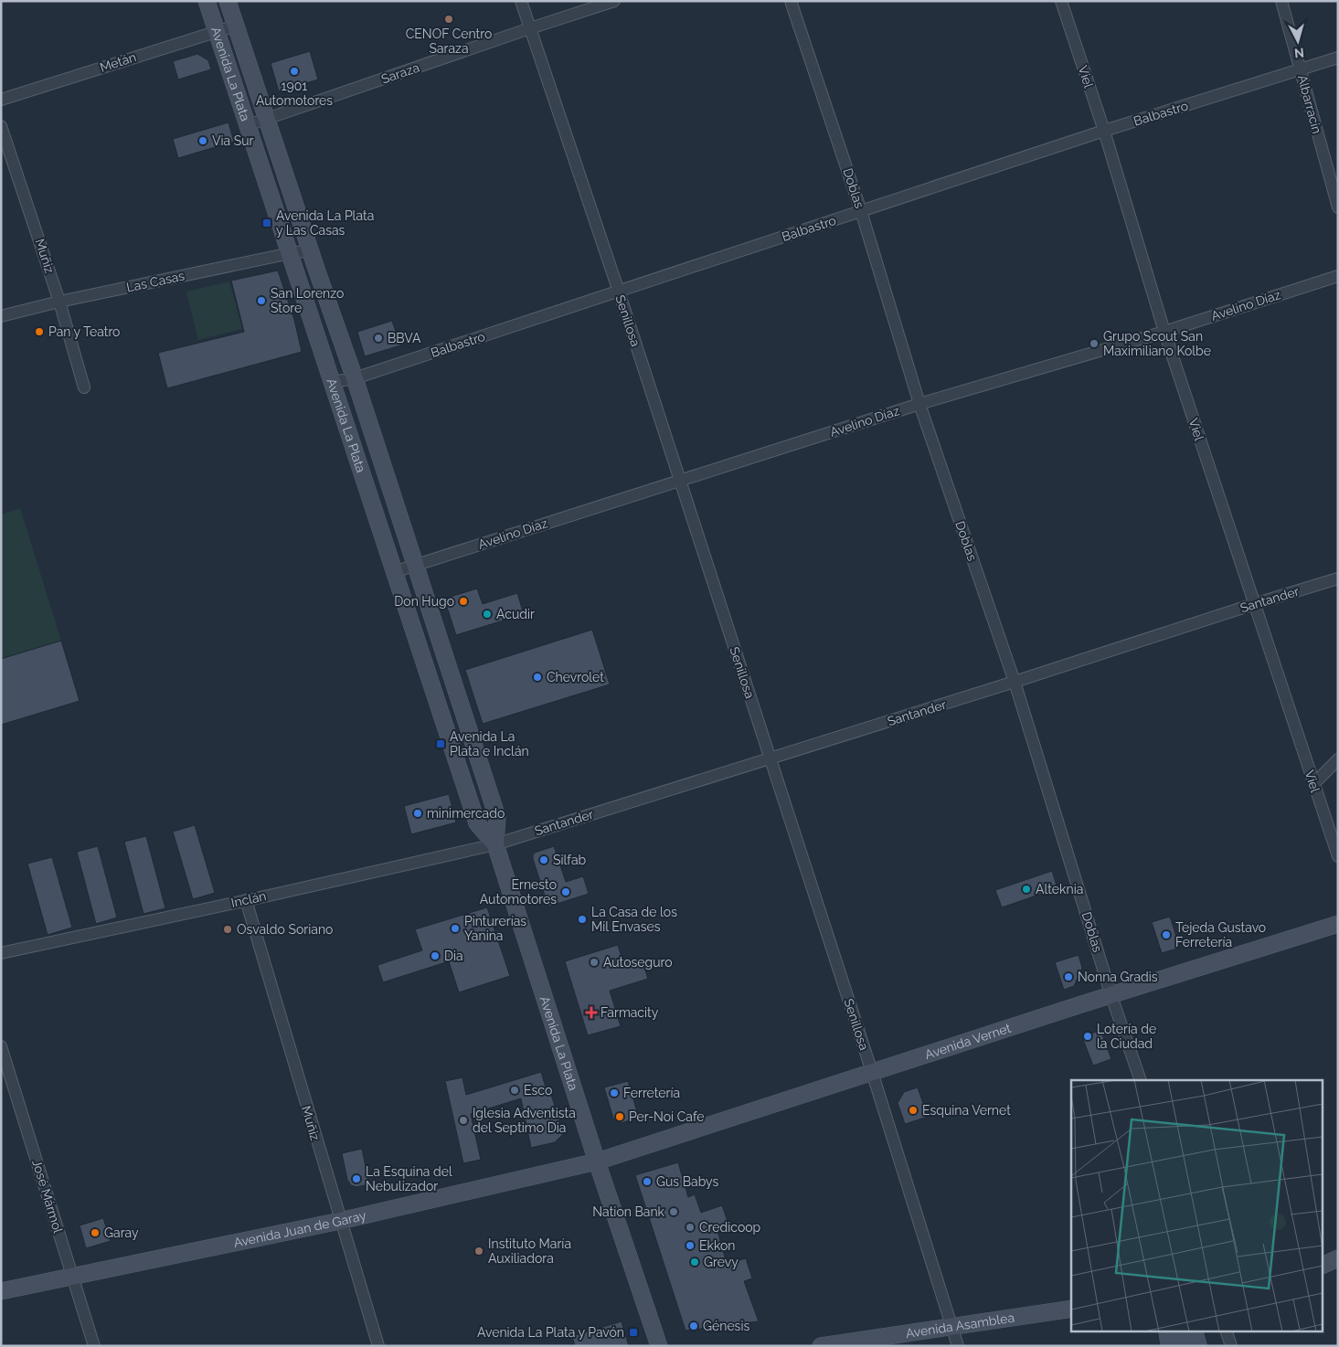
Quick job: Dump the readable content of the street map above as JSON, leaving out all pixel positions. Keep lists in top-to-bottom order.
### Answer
{
  "streets": {
    "main road": [
      "Avenida La Plata",
      "Avenida Vernet",
      "Avenida Juan de Garay",
      "Avenida Asamblea"
    ],
    "street": [
      "Metán",
      "Saraza",
      "Viel",
      "Albarracín",
      "Balbastro",
      "Doblas",
      "Muñiz",
      "Las Casas",
      "Avelino Díaz",
      "Senillosa",
      "Santander",
      "Inclán",
      "José Mármol"
    ]
  },
  "crossings": [
    ["Metán", "Avenida La Plata"],
    ["Saraza", "Avenida La Plata"],
    ["Saraza", "Senillosa"],
    ["Avenida La Plata", "Balbastro"],
    ["Avenida La Plata", "Las Casas"],
    ["Avenida La Plata", "Avelino Díaz"],
    ["Avenida La Plata", "Santander"],
    ["Avenida La Plata", "Inclán"],
    ["Avenida La Plata", "Avenida Vernet"],
    ["Avenida La Plata", "Avenida Juan de Garay"],
    ["Viel", "Balbastro"],
    ["Viel", "Avelino Díaz"],
    ["Viel", "Santander"],
    ["Albarracín", "Balbastro"],
    ["Balbastro", "Doblas"],
    ["Balbastro", "Senillosa"],
    ["Doblas", "Avelino Díaz"],
    ["Doblas", "Santander"],
    ["Doblas", "Avenida Vernet"],
    ["Muñiz", "Las Casas"],
    ["Muñiz", "Inclán"],
    ["Muñiz", "Avenida Juan de Garay"],
    ["Avelino Díaz", "Senillosa"],
    ["Senillosa", "Santander"],
    ["Senillosa", "Avenida Vernet"],
    ["Senillosa", "Avenida Asamblea"],
    ["Santander", "Inclán"],
    ["Avenida Vernet", "Avenida Juan de Garay"],
    ["José Mármol", "Avenida Juan de Garay"]
  ],
  "places": {
    "other": [
      "CENOF Centro Saraza",
      "1901 Automotores",
      "Via Sur",
      "San Lorenzo Store",
      "Pan y Teatro",
      "BBVA",
      "Grupo Scout San Maximiliano Kolbe",
      "Don Hugo",
      "Acudir",
      "Chevrolet",
      "minimercado",
      "Silfab",
      "Alteknia",
      "Ernesto Automotores",
      "La Casa de los Mil Envases",
      "Pinturerías Yanina",
      "Osvaldo Soriano",
      "Tejeda Gustavo Ferretería",
      "Dia",
      "Autoseguro",
      "Nonna Gradis",
      "Lotería de la Ciudad",
      "Esco",
      "Ferretería",
      "Esquina Vernet",
      "Per-Noi Cafe",
      "Iglesia Adventista del Septimo Dia",
      "La Esquina del Nebulizador",
      "Gus Babys",
      "Nation Bank",
      "Credicoop",
      "Garay",
      "Ekkon",
      "Instituto María Auxiliadora",
      "Grevy",
      "Génesis"
    ],
    "transit": ["Avenida La Plata y Las Casas", "Avenida La Plata e Inclán", "Avenida La Plata y Pavón"],
    "health": ["Farmacity"]
  },
  "north": "bottom"
}
